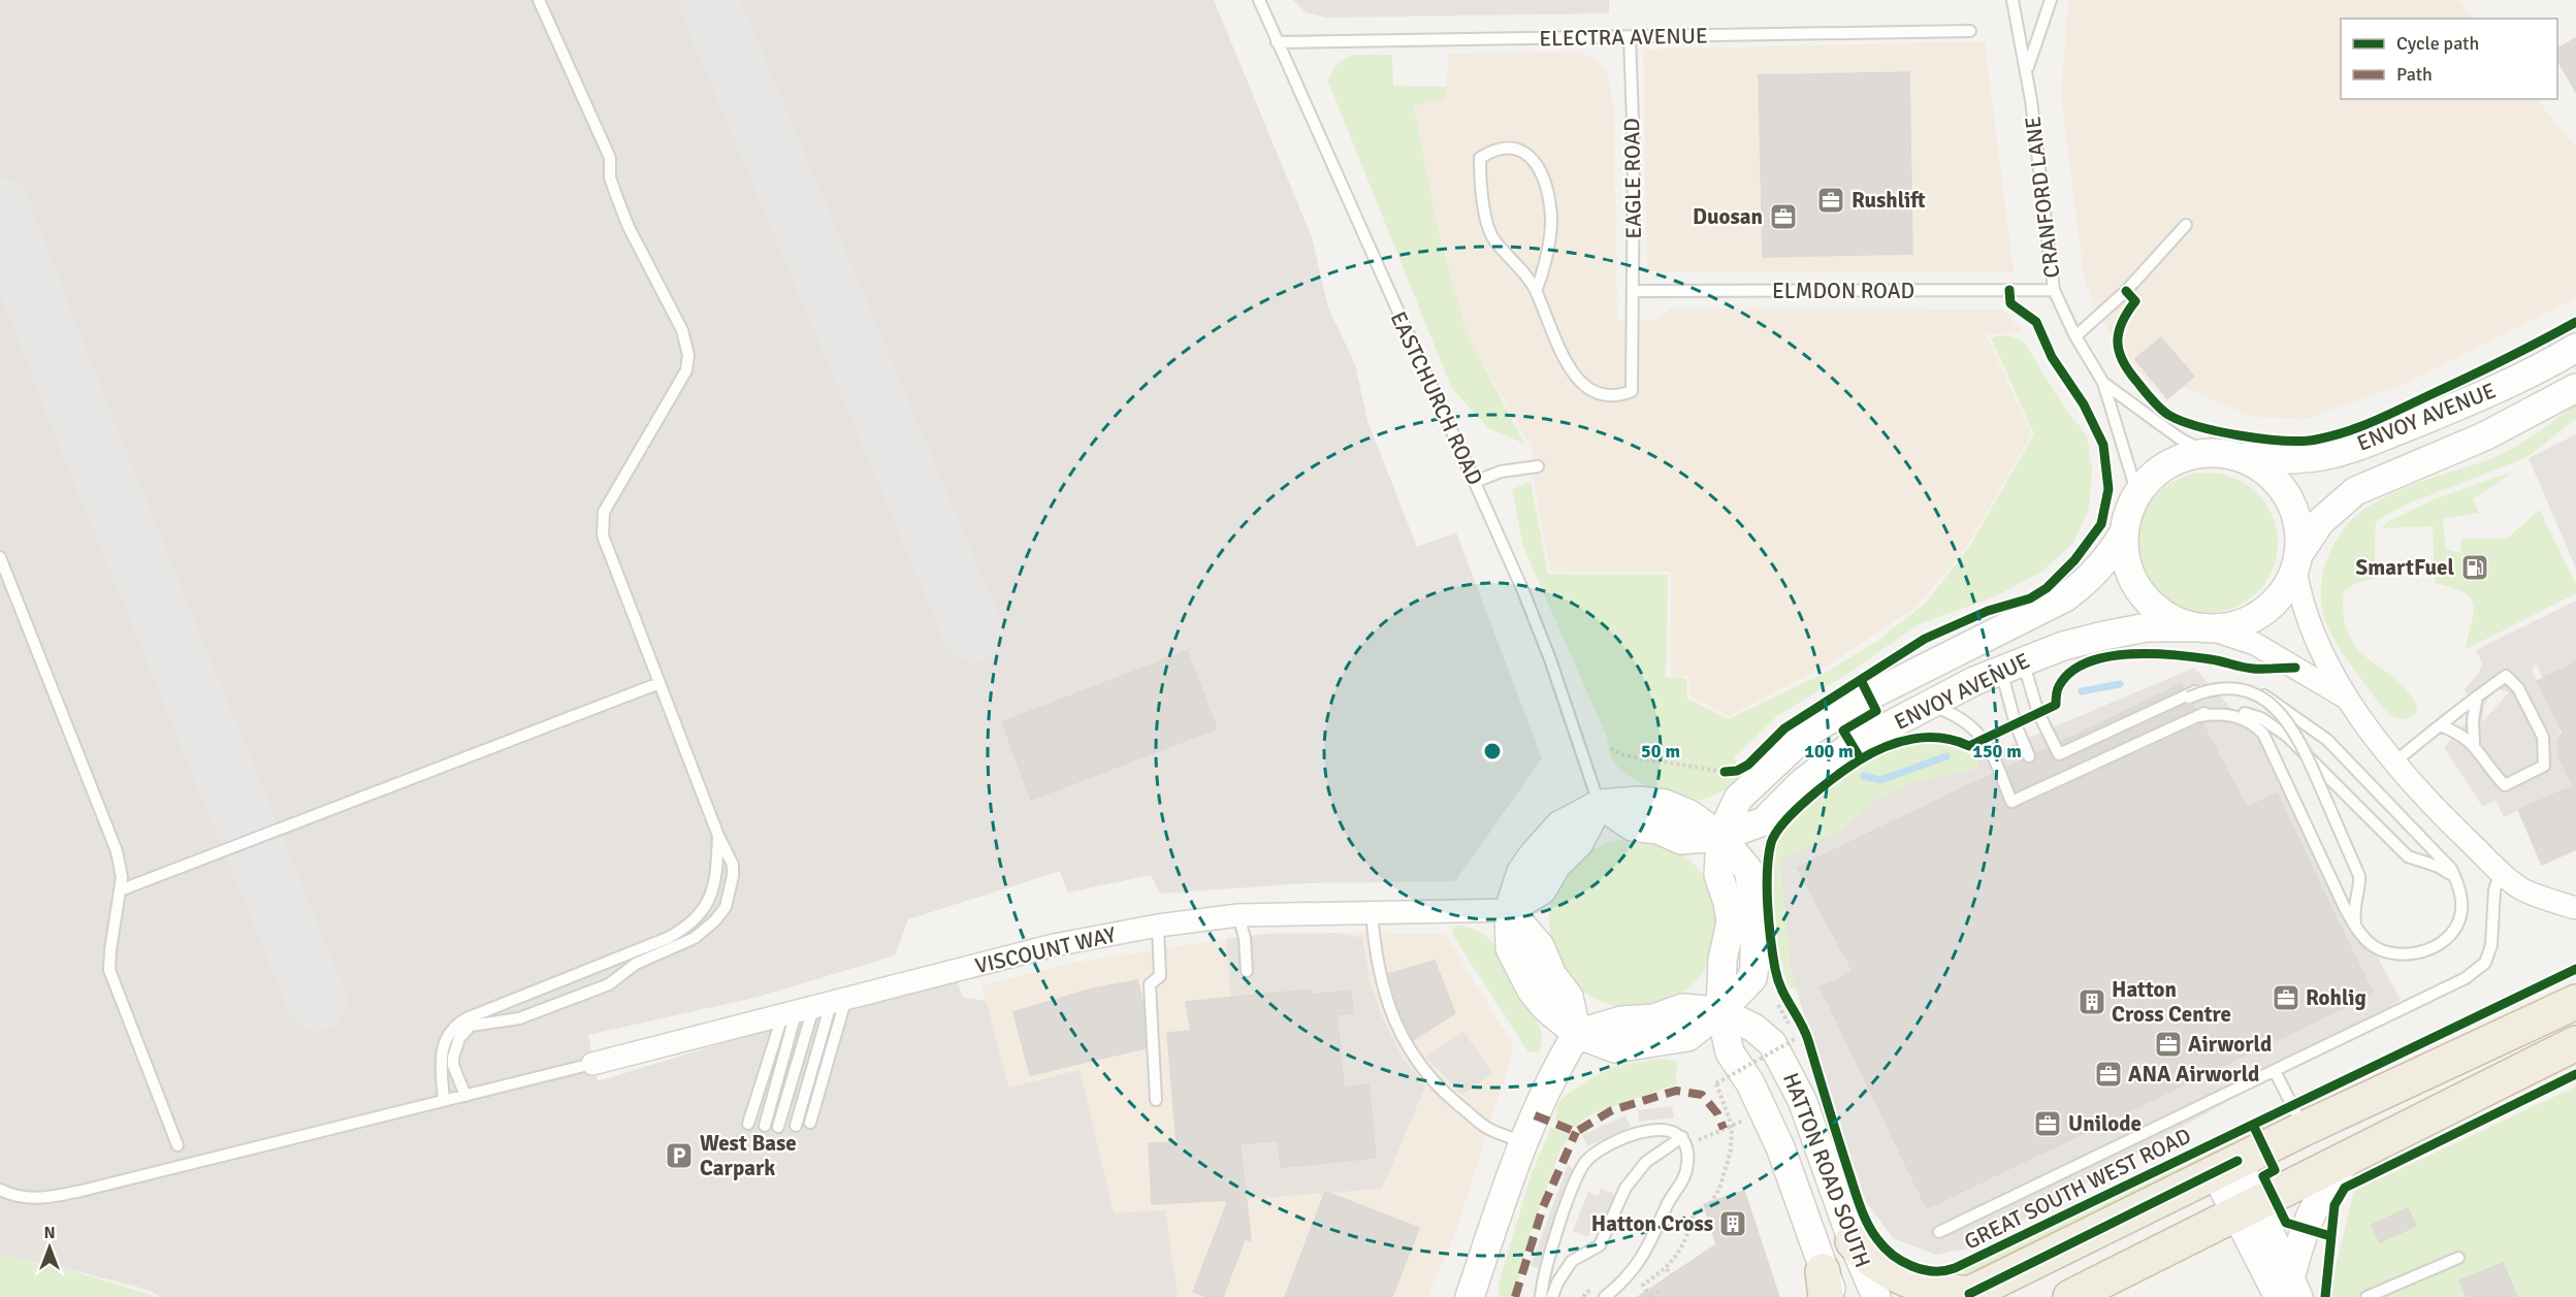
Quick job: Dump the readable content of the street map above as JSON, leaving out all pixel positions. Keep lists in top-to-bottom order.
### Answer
{
  "streets": {
    "highway": ["GREAT SOUTH WEST ROAD"],
    "street": ["ENVOY AVENUE", "VISCOUNT WAY", "HATTON ROAD SOUTH"],
    "lane": [
      "ELECTRA AVENUE",
      "EAGLE ROAD",
      "CRANFORD LANE",
      "ELMDON ROAD",
      "EASTCHURCH ROAD"
    ]
  },
  "crossings": [
    ["ELECTRA AVENUE", "EAGLE ROAD"],
    ["ELECTRA AVENUE", "EASTCHURCH ROAD"],
    ["EAGLE ROAD", "ELMDON ROAD"],
    ["CRANFORD LANE", "ELMDON ROAD"],
    ["CRANFORD LANE", "ENVOY AVENUE"]
  ],
  "places": {
    "office": [
      "Rushlift",
      "Duosan",
      "Rohlig",
      "Airworld",
      "ANA Airworld",
      "Unilode"
    ],
    "fuel station": ["SmartFuel"],
    "building": ["Hatton Cross Centre", "Hatton Cross"],
    "parking": ["West Base Carpark"]
  },
  "legend": ["Cycle path", "Path"],
  "north": "top",
  "rings": ["50 m", "100 m", "150 m"]
}
